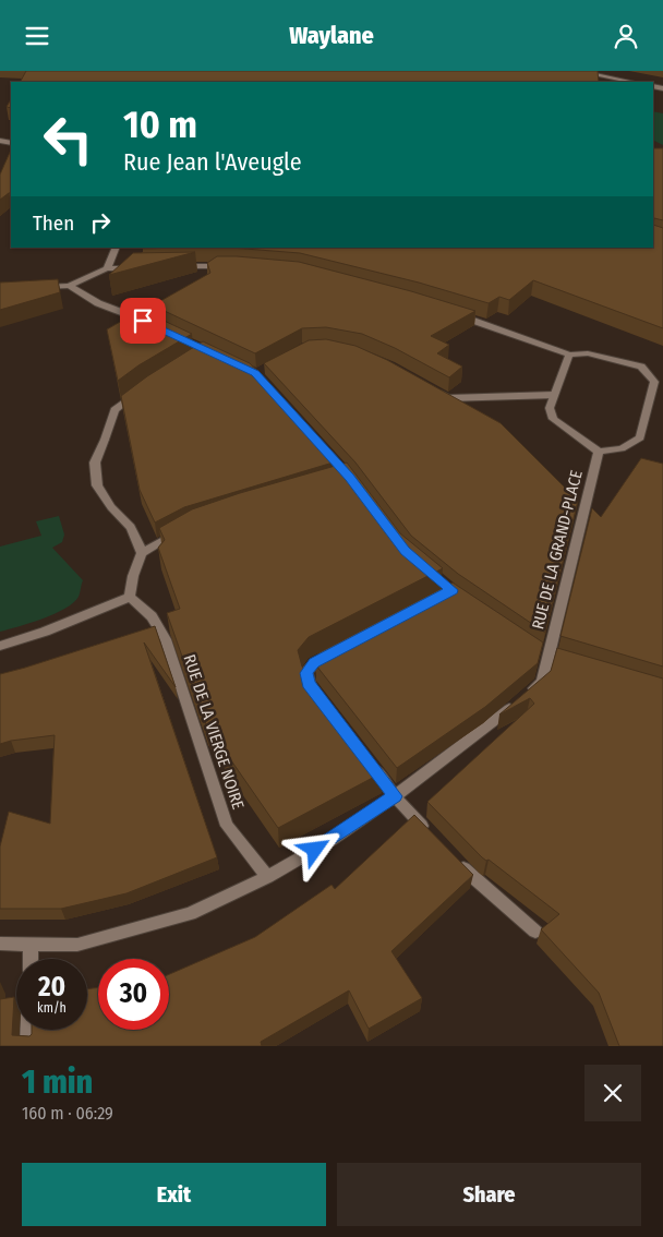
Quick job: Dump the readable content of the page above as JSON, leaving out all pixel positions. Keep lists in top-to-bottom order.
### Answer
{
  "streets": {
    "street": ["RUE DE LA GRAND-PLACE", "RUE DE LA VIERGE NOIRE"]
  },
  "crossings": [
    ["RUE DE LA GRAND-PLACE", "RUE DE LA VIERGE NOIRE"]
  ],
  "page": {
    "header": "Waylane",
    "turn": ["10 m", "Rue Jean l'Aveugle"],
    "then": "Then",
    "speed": "20 km/h",
    "limit": "30",
    "heading": ["1 min", "160 m · 06:29"],
    "buttons": ["Exit", "Share"]
  }
}
